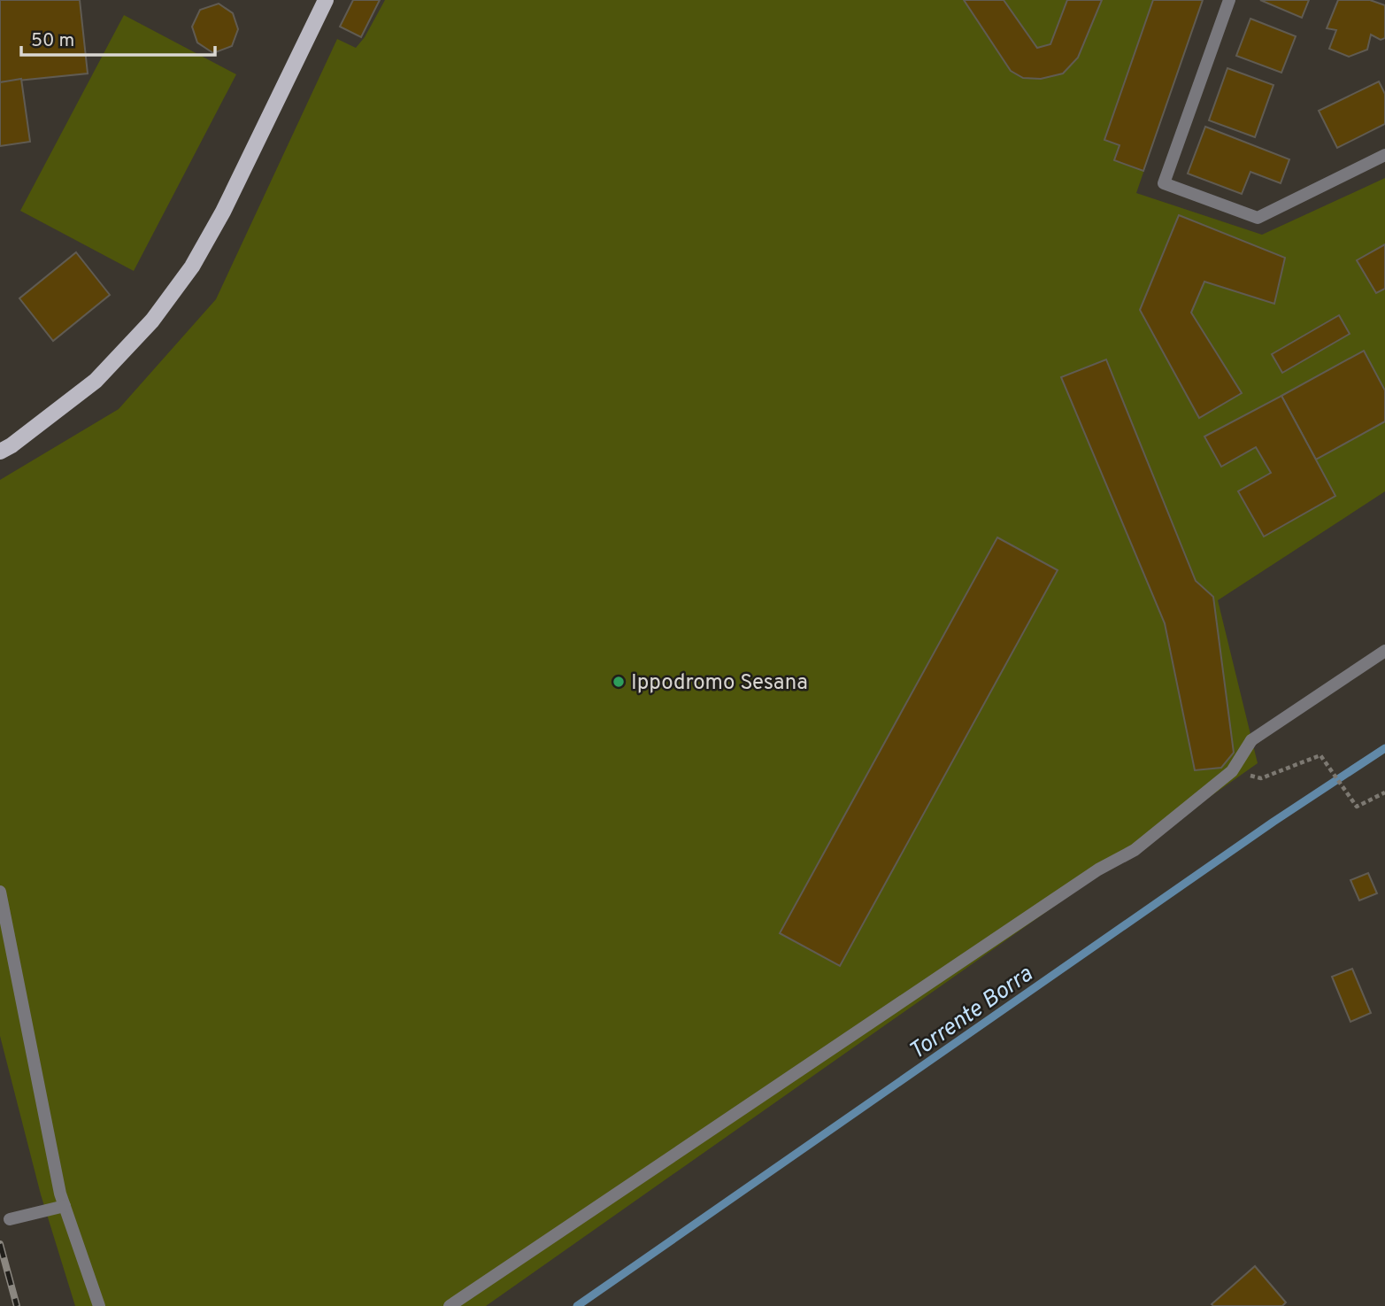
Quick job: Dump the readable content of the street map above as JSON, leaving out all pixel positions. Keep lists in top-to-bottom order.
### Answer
{
  "water": ["Torrente Borra"],
  "places": ["Ippodromo Sesana"],
  "scale_bar": "50 m"
}
